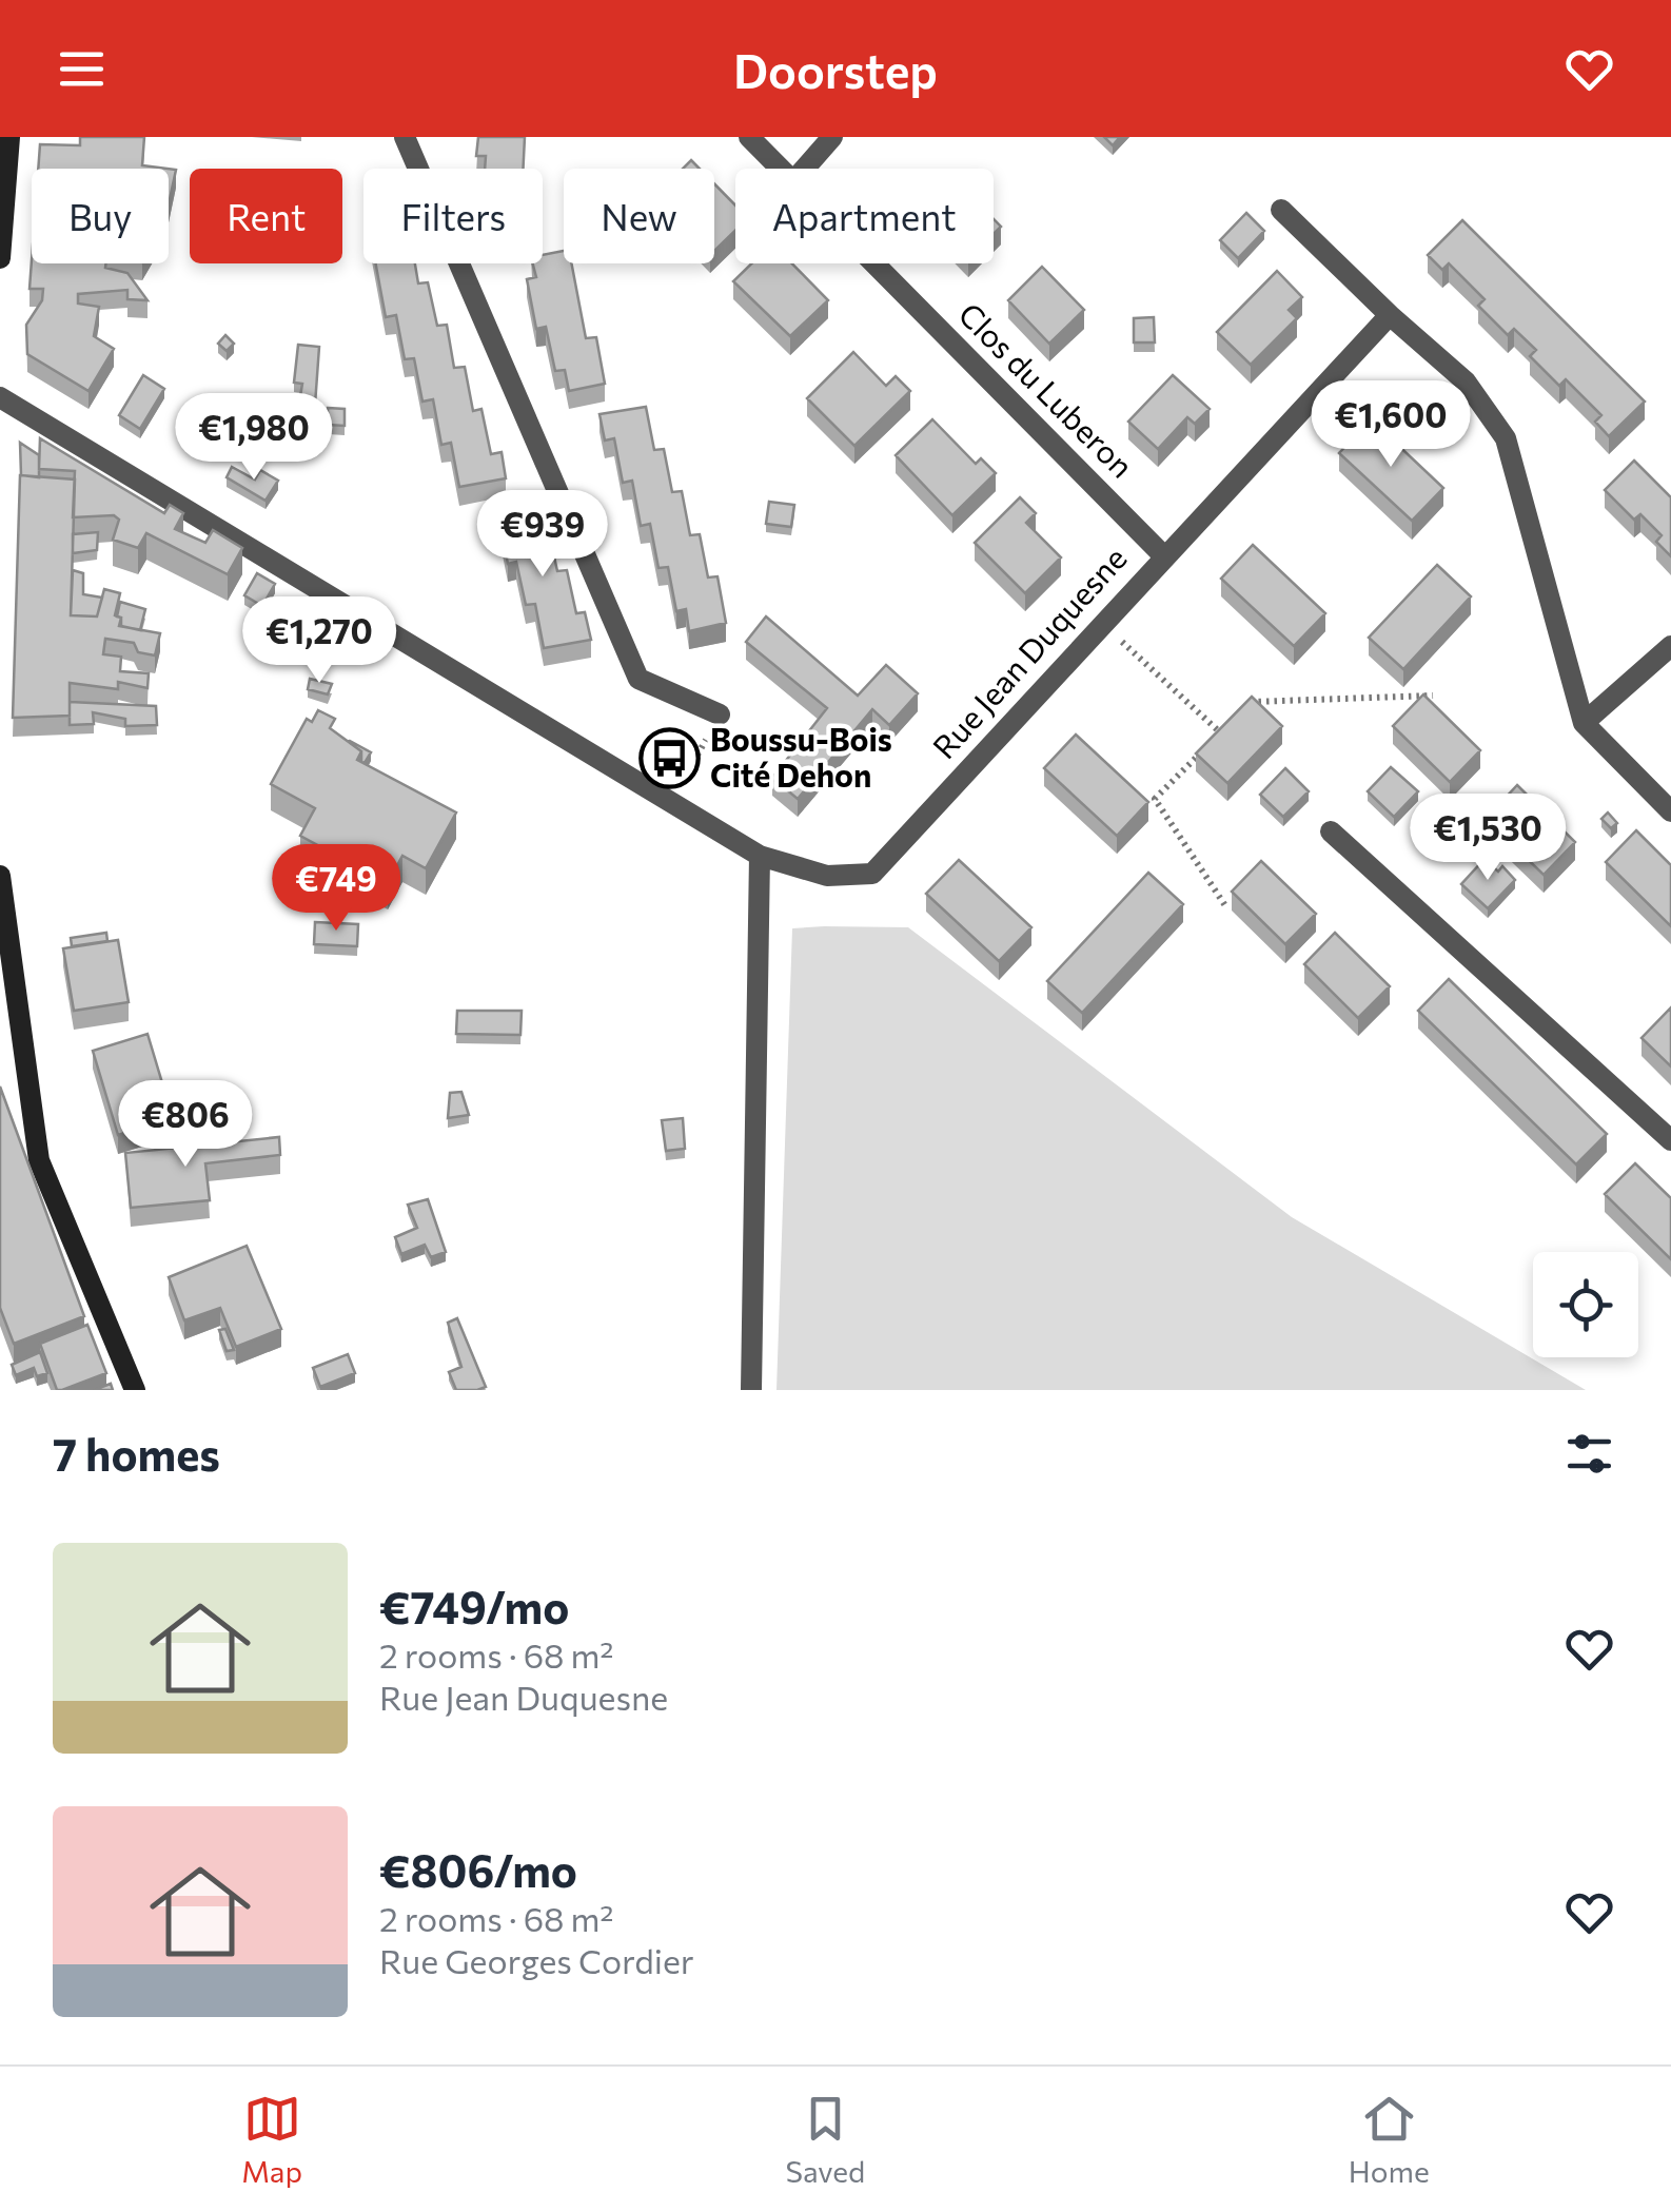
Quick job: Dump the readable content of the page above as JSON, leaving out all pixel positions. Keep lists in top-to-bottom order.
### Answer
{
  "streets": {
    "street": ["Clos du Luberon", "Rue Jean Duquesne"]
  },
  "crossings": [
    ["Clos du Luberon", "Rue Jean Duquesne"]
  ],
  "places": {
    "bus stop": ["Boussu-Bois Cité Dehon"]
  },
  "page": {
    "header": "Doorstep",
    "chip": [
      "Buy",
      "Rent",
      "Filters",
      "New",
      "Apartment"
    ],
    "price": [
      "€1,600",
      "€1,980",
      "€939",
      "€1,270",
      "€1,530",
      "€749",
      "€806"
    ],
    "heading": "7 homes",
    "list": [
      {
        "name": "€749/mo",
        "note": "2 rooms · 68 m² · Rue Jean Duquesne"
      },
      {
        "name": "€806/mo",
        "note": "2 rooms · 68 m² · Rue Georges Cordier"
      }
    ],
    "tabs": ["Map", "Saved", "Home"]
  }
}
